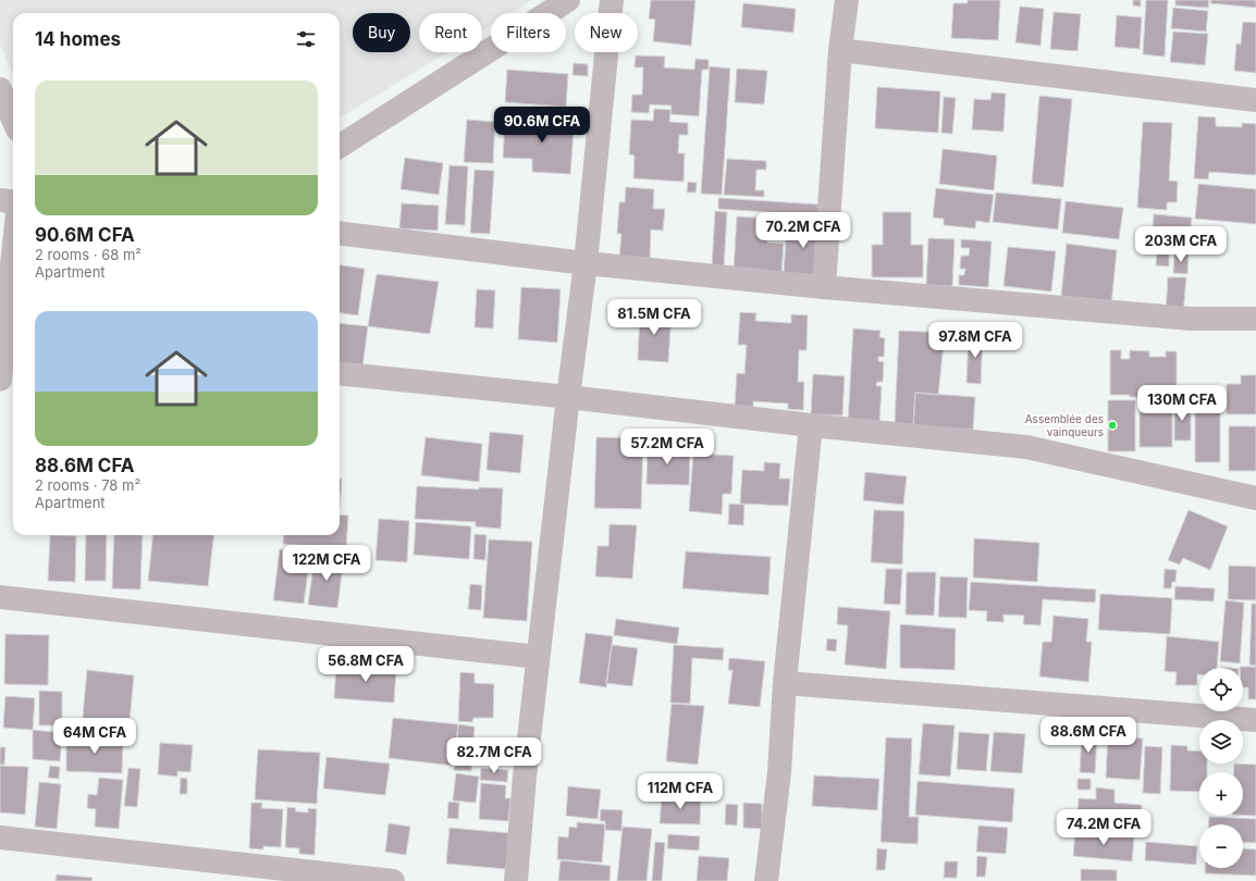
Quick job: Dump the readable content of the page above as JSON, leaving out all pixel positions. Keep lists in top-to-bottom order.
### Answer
{
  "places": ["Assemblée des vainqueurs"],
  "page": {
    "chip": [
      "Buy",
      "Rent",
      "Filters",
      "New"
    ],
    "heading": "14 homes",
    "list": [
      {
        "name": "90.6M CFA",
        "note": "2 rooms · 68 m² · Apartment"
      },
      {
        "name": "88.6M CFA",
        "note": "2 rooms · 78 m² · Apartment"
      }
    ],
    "price": [
      "90.6M CFA",
      "70.2M CFA",
      "203M CFA",
      "81.5M CFA",
      "97.8M CFA",
      "130M CFA",
      "57.2M CFA",
      "122M CFA",
      "56.8M CFA",
      "88.6M CFA",
      "64M CFA",
      "82.7M CFA",
      "112M CFA",
      "74.2M CFA"
    ],
    "map_buttons": ["+", "−"]
  }
}
